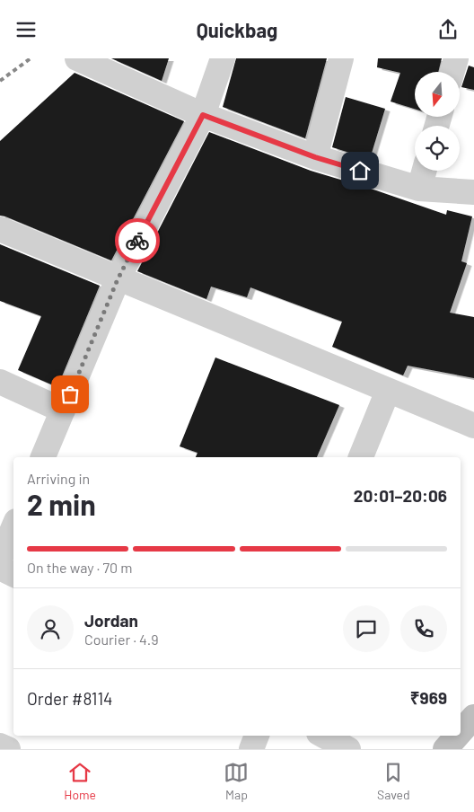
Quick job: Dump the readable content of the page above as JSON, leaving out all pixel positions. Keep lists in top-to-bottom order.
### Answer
{
  "north": "bottom",
  "page": {
    "header": "Quickbag",
    "heading": ["2 min", "Arriving in", "20:01–20:06"],
    "panel": [
      "Jordan",
      "Courier · 4.9",
      "Order #8114",
      "₹969"
    ],
    "bar": "On the way · 70 m",
    "tabs": ["Home", "Map", "Saved"]
  }
}
